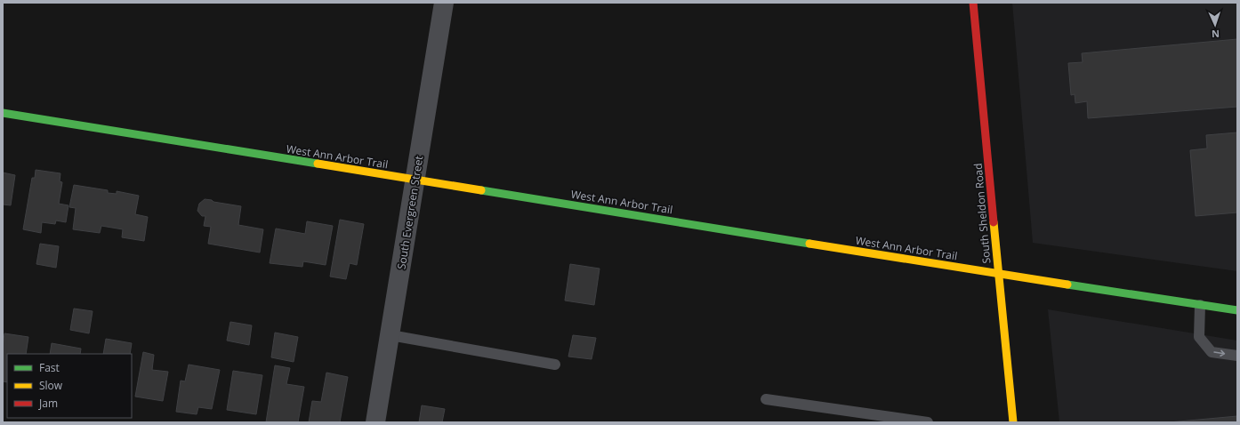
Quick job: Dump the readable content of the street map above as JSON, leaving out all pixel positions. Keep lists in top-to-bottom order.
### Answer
{
  "streets": {
    "street": ["West Ann Arbor Trail", "South Evergreen Street", "South Sheldon Road"]
  },
  "crossings": [
    ["West Ann Arbor Trail", "South Evergreen Street"],
    ["West Ann Arbor Trail", "South Sheldon Road"]
  ],
  "legend": ["Fast", "Slow", "Jam"],
  "north": "bottom"
}
